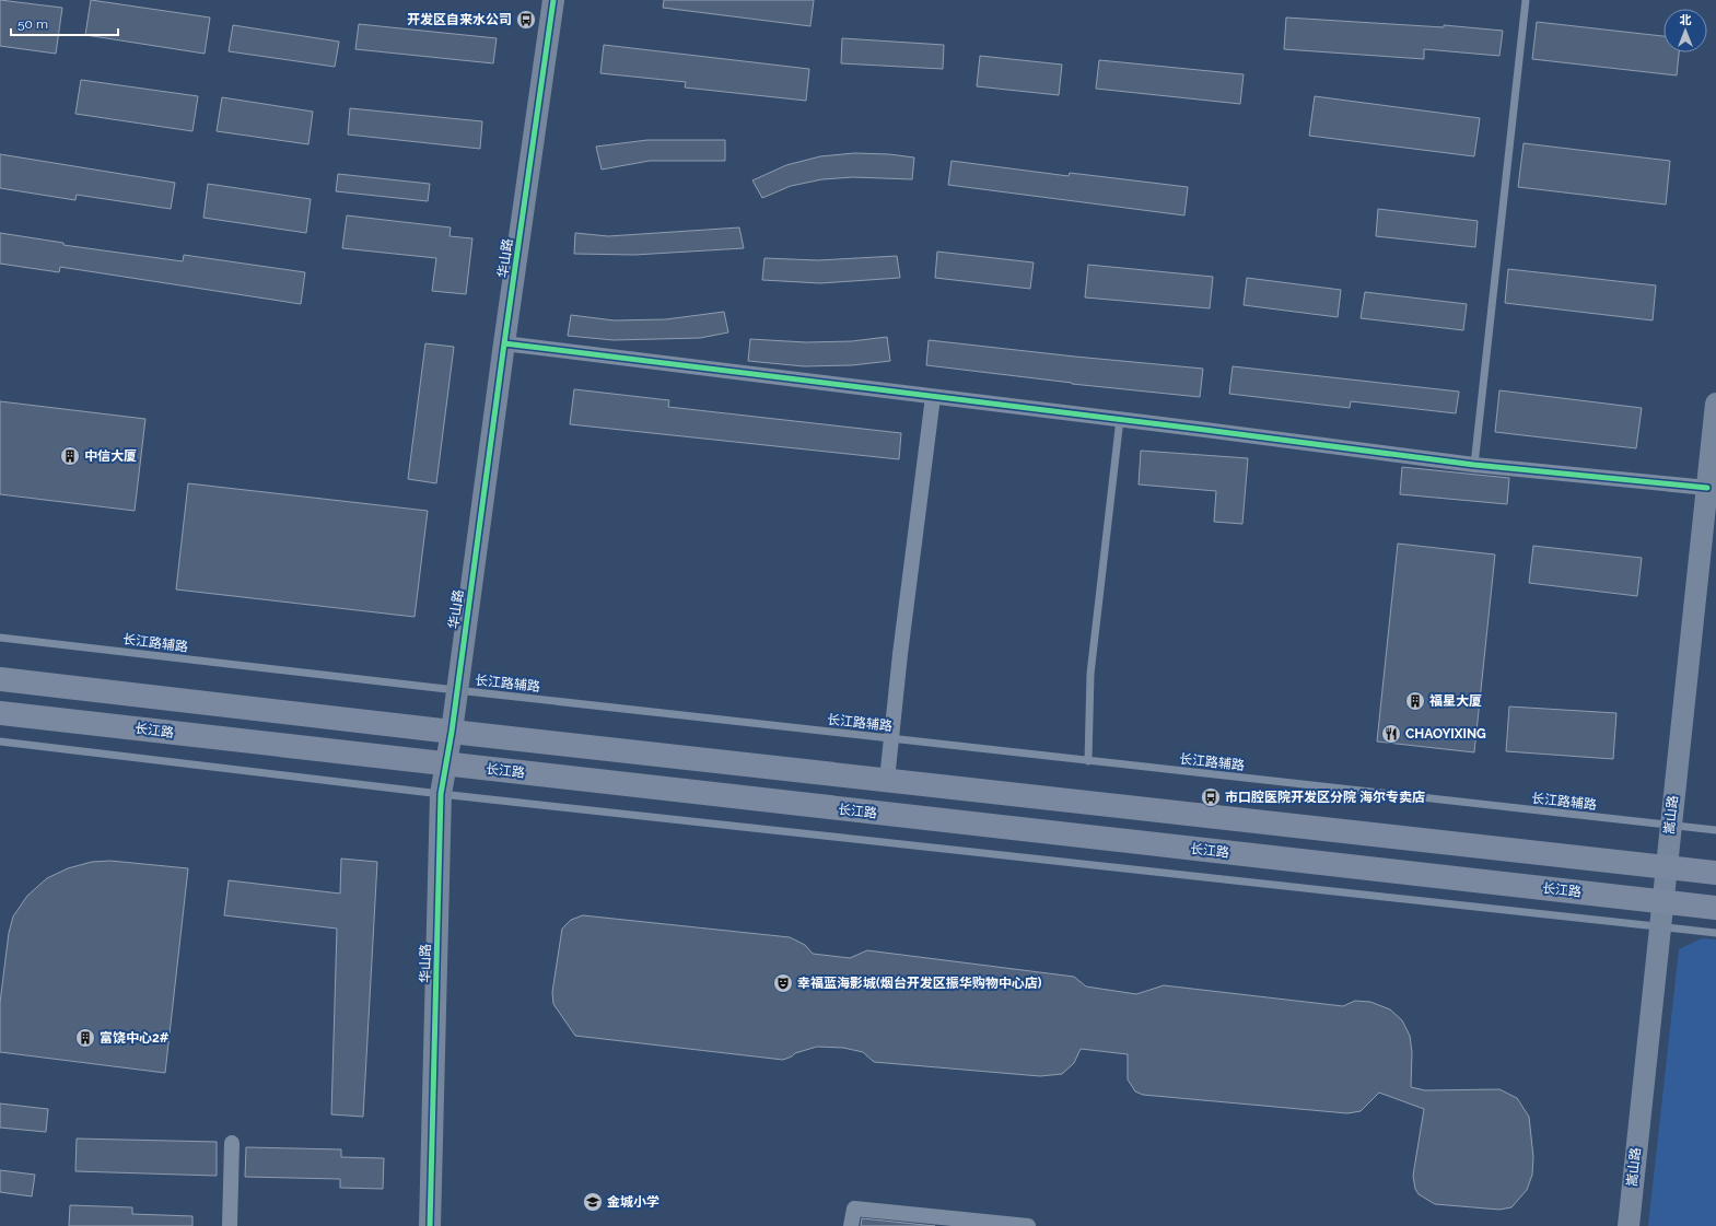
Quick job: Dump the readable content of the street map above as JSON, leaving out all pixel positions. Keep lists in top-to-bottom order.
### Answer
{
  "streets": {
    "main road": ["长江路"],
    "street": ["华山路", "嵩山路"],
    "lane": ["长江路辅路"]
  },
  "crossings": [
    ["华山路", "长江路辅路"],
    ["华山路", "长江路"],
    ["长江路辅路", "嵩山路"],
    ["长江路", "嵩山路"]
  ],
  "places": {
    "bus stop": ["开发区自来水公司", "市口腔医院开发区分院 海尔专卖店"],
    "building": ["中信大厦", "福星大厦", "富饶中心2#"],
    "restaurant": ["CHAOYIXING"],
    "theatre": ["幸福蓝海影城(烟台开发区振华购物中心店)"],
    "school or university": ["金城小学"]
  },
  "scale_bar": "50 m",
  "north": "top"
}
